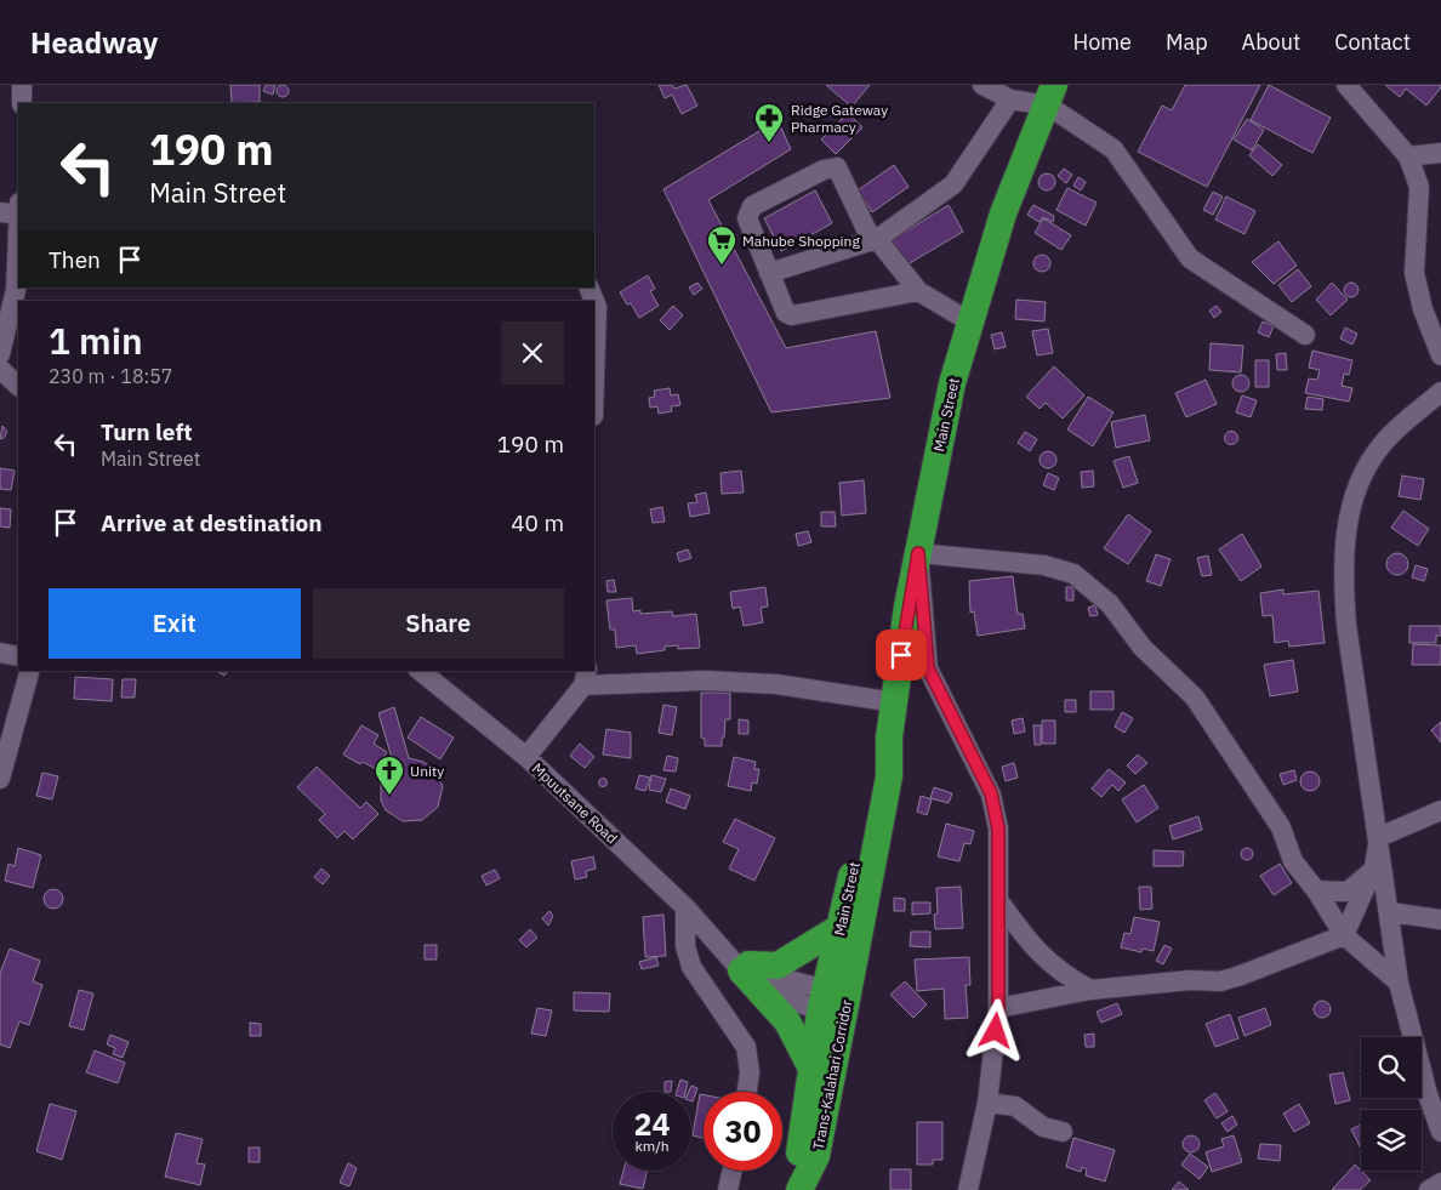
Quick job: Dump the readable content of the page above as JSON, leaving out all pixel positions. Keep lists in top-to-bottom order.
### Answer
{
  "streets": {
    "highway": ["Main Street", "Trans-Kalahari Corridor"],
    "street": ["Mpuutsane Road"]
  },
  "crossings": [
    ["Main Street", "Mpuutsane Road"],
    ["Main Street", "Trans-Kalahari Corridor"],
    ["Mpuutsane Road", "Trans-Kalahari Corridor"]
  ],
  "places": {
    "pharmacy": ["Ridge Gateway Pharmacy"],
    "supermarket": ["Mahube Shopping"],
    "church": ["Unity"]
  },
  "page": {
    "header": "Headway",
    "nav": [
      "Home",
      "Map",
      "About",
      "Contact"
    ],
    "turn": ["190 m", "Main Street"],
    "then": "Then",
    "heading": ["1 min", "230 m · 18:57"],
    "list": [
      {
        "name": "Turn left",
        "note": "Main Street",
        "value": "190 m"
      },
      {
        "name": "Arrive at destination",
        "value": "40 m"
      }
    ],
    "buttons": ["Exit", "Share"],
    "speed": "24 km/h",
    "limit": "30"
  }
}
